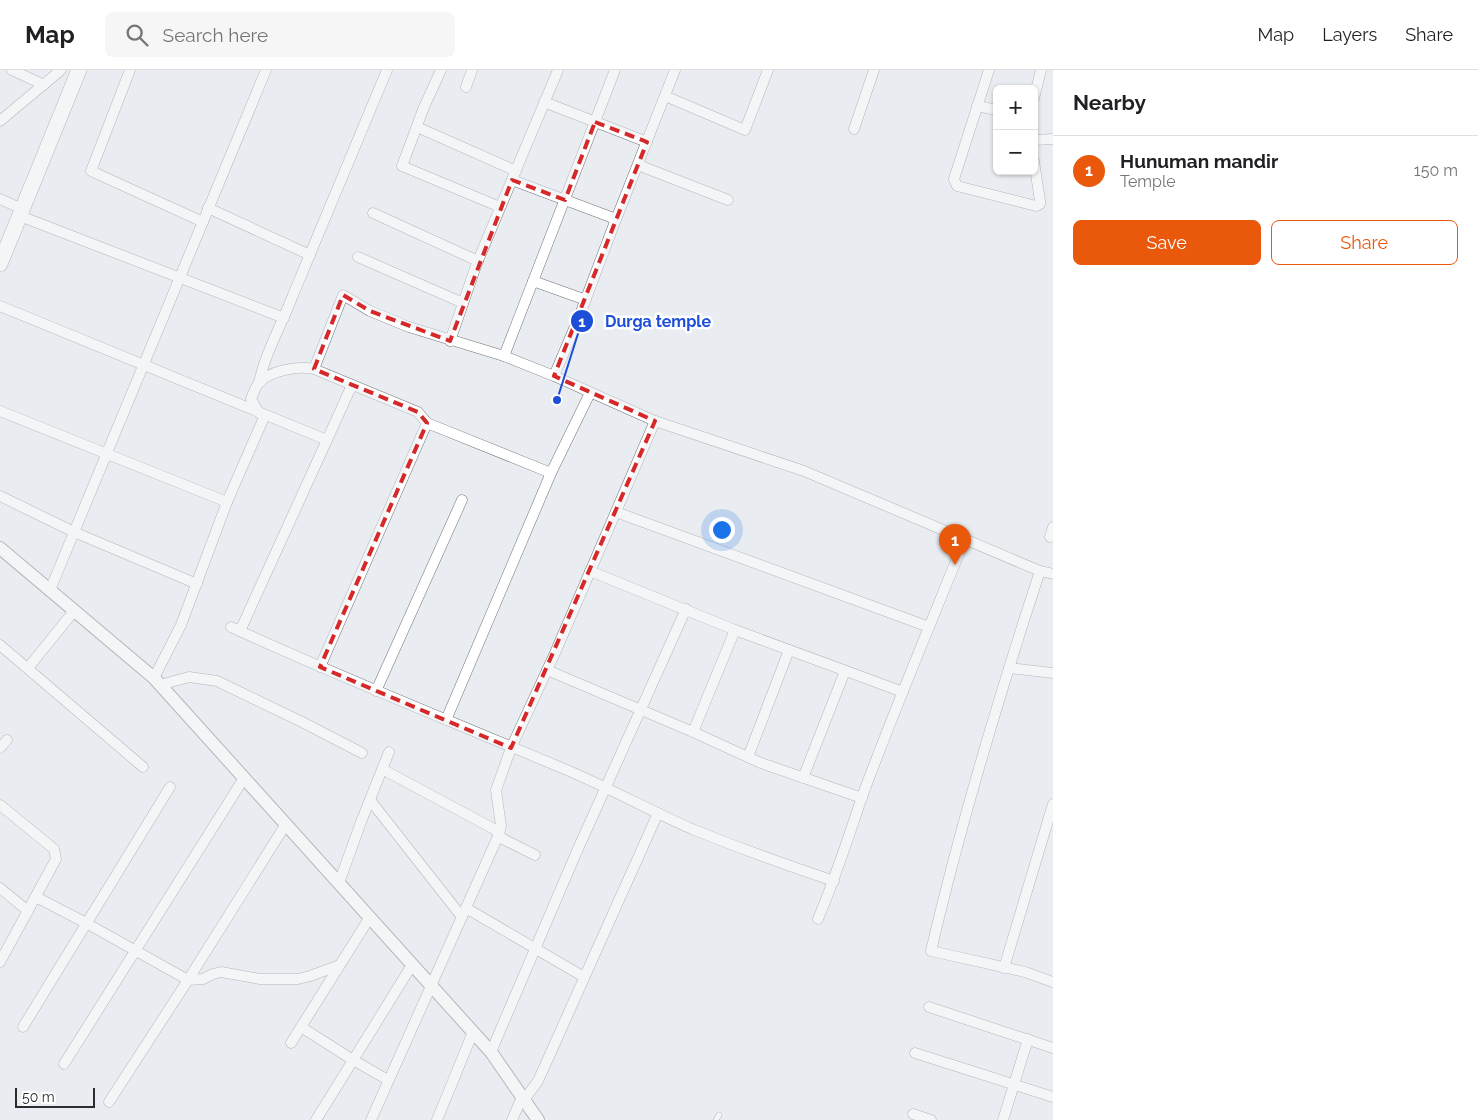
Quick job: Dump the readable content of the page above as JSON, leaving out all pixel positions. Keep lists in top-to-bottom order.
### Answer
{
  "places": ["Durga temple"],
  "scale_bar": "50 m",
  "page": {
    "header": "Map",
    "search": "Search here",
    "nav": ["Map", "Layers", "Share"],
    "heading": "Nearby",
    "map_buttons": ["+", "−"],
    "list": [
      {
        "mark": "1",
        "name": "Hunuman mandir",
        "note": "Temple",
        "value": "150 m"
      }
    ],
    "buttons": ["Save", "Share"],
    "pins": "1",
    "scale": "50 m"
  }
}
